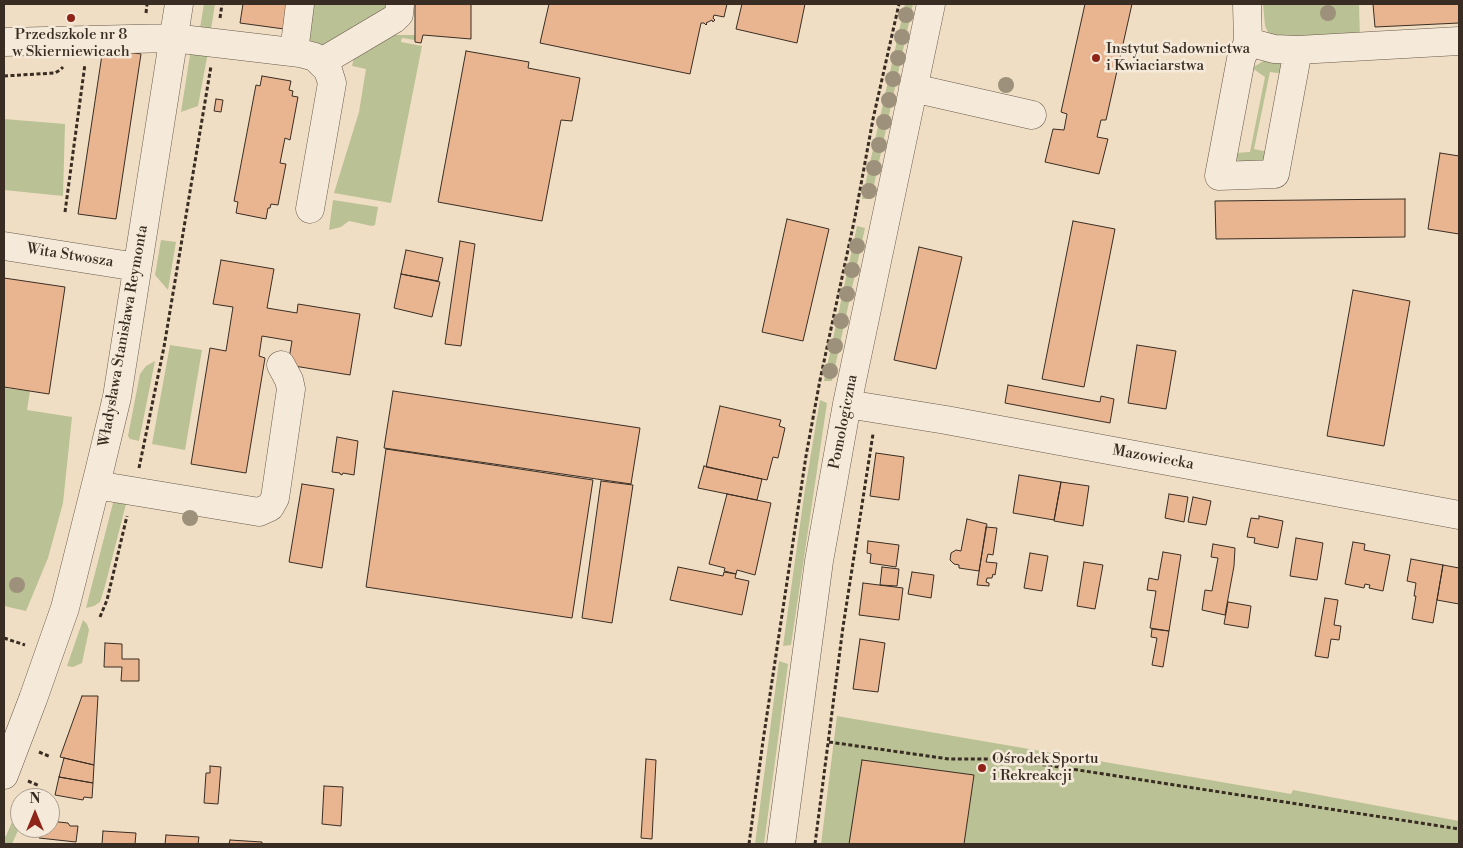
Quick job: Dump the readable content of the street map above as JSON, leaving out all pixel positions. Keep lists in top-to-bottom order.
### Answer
{
  "streets": {
    "street": [
      "Wita Stwosza",
      "Władysława Stanisława Reymonta",
      "Pomologiczna",
      "Mazowiecka"
    ]
  },
  "crossings": [
    ["Wita Stwosza", "Władysława Stanisława Reymonta"],
    ["Pomologiczna", "Mazowiecka"]
  ],
  "places": ["Przedszkole nr 8 w Skierniewicach", "Instytut Sadownictwa i Kwiaciarstwa", "Ośrodek Sportu i Rekreakcji"],
  "north": "top"
}
